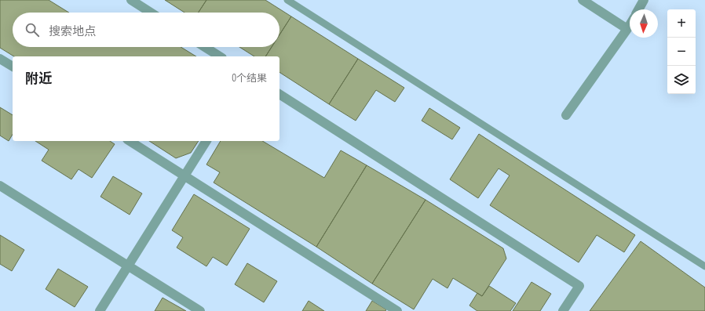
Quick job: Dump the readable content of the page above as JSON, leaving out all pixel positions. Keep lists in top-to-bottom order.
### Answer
{
  "north": "bottom",
  "page": {
    "map_buttons": ["+", "−"],
    "search": "搜索地点",
    "heading": ["附近", "0个结果"]
  }
}
